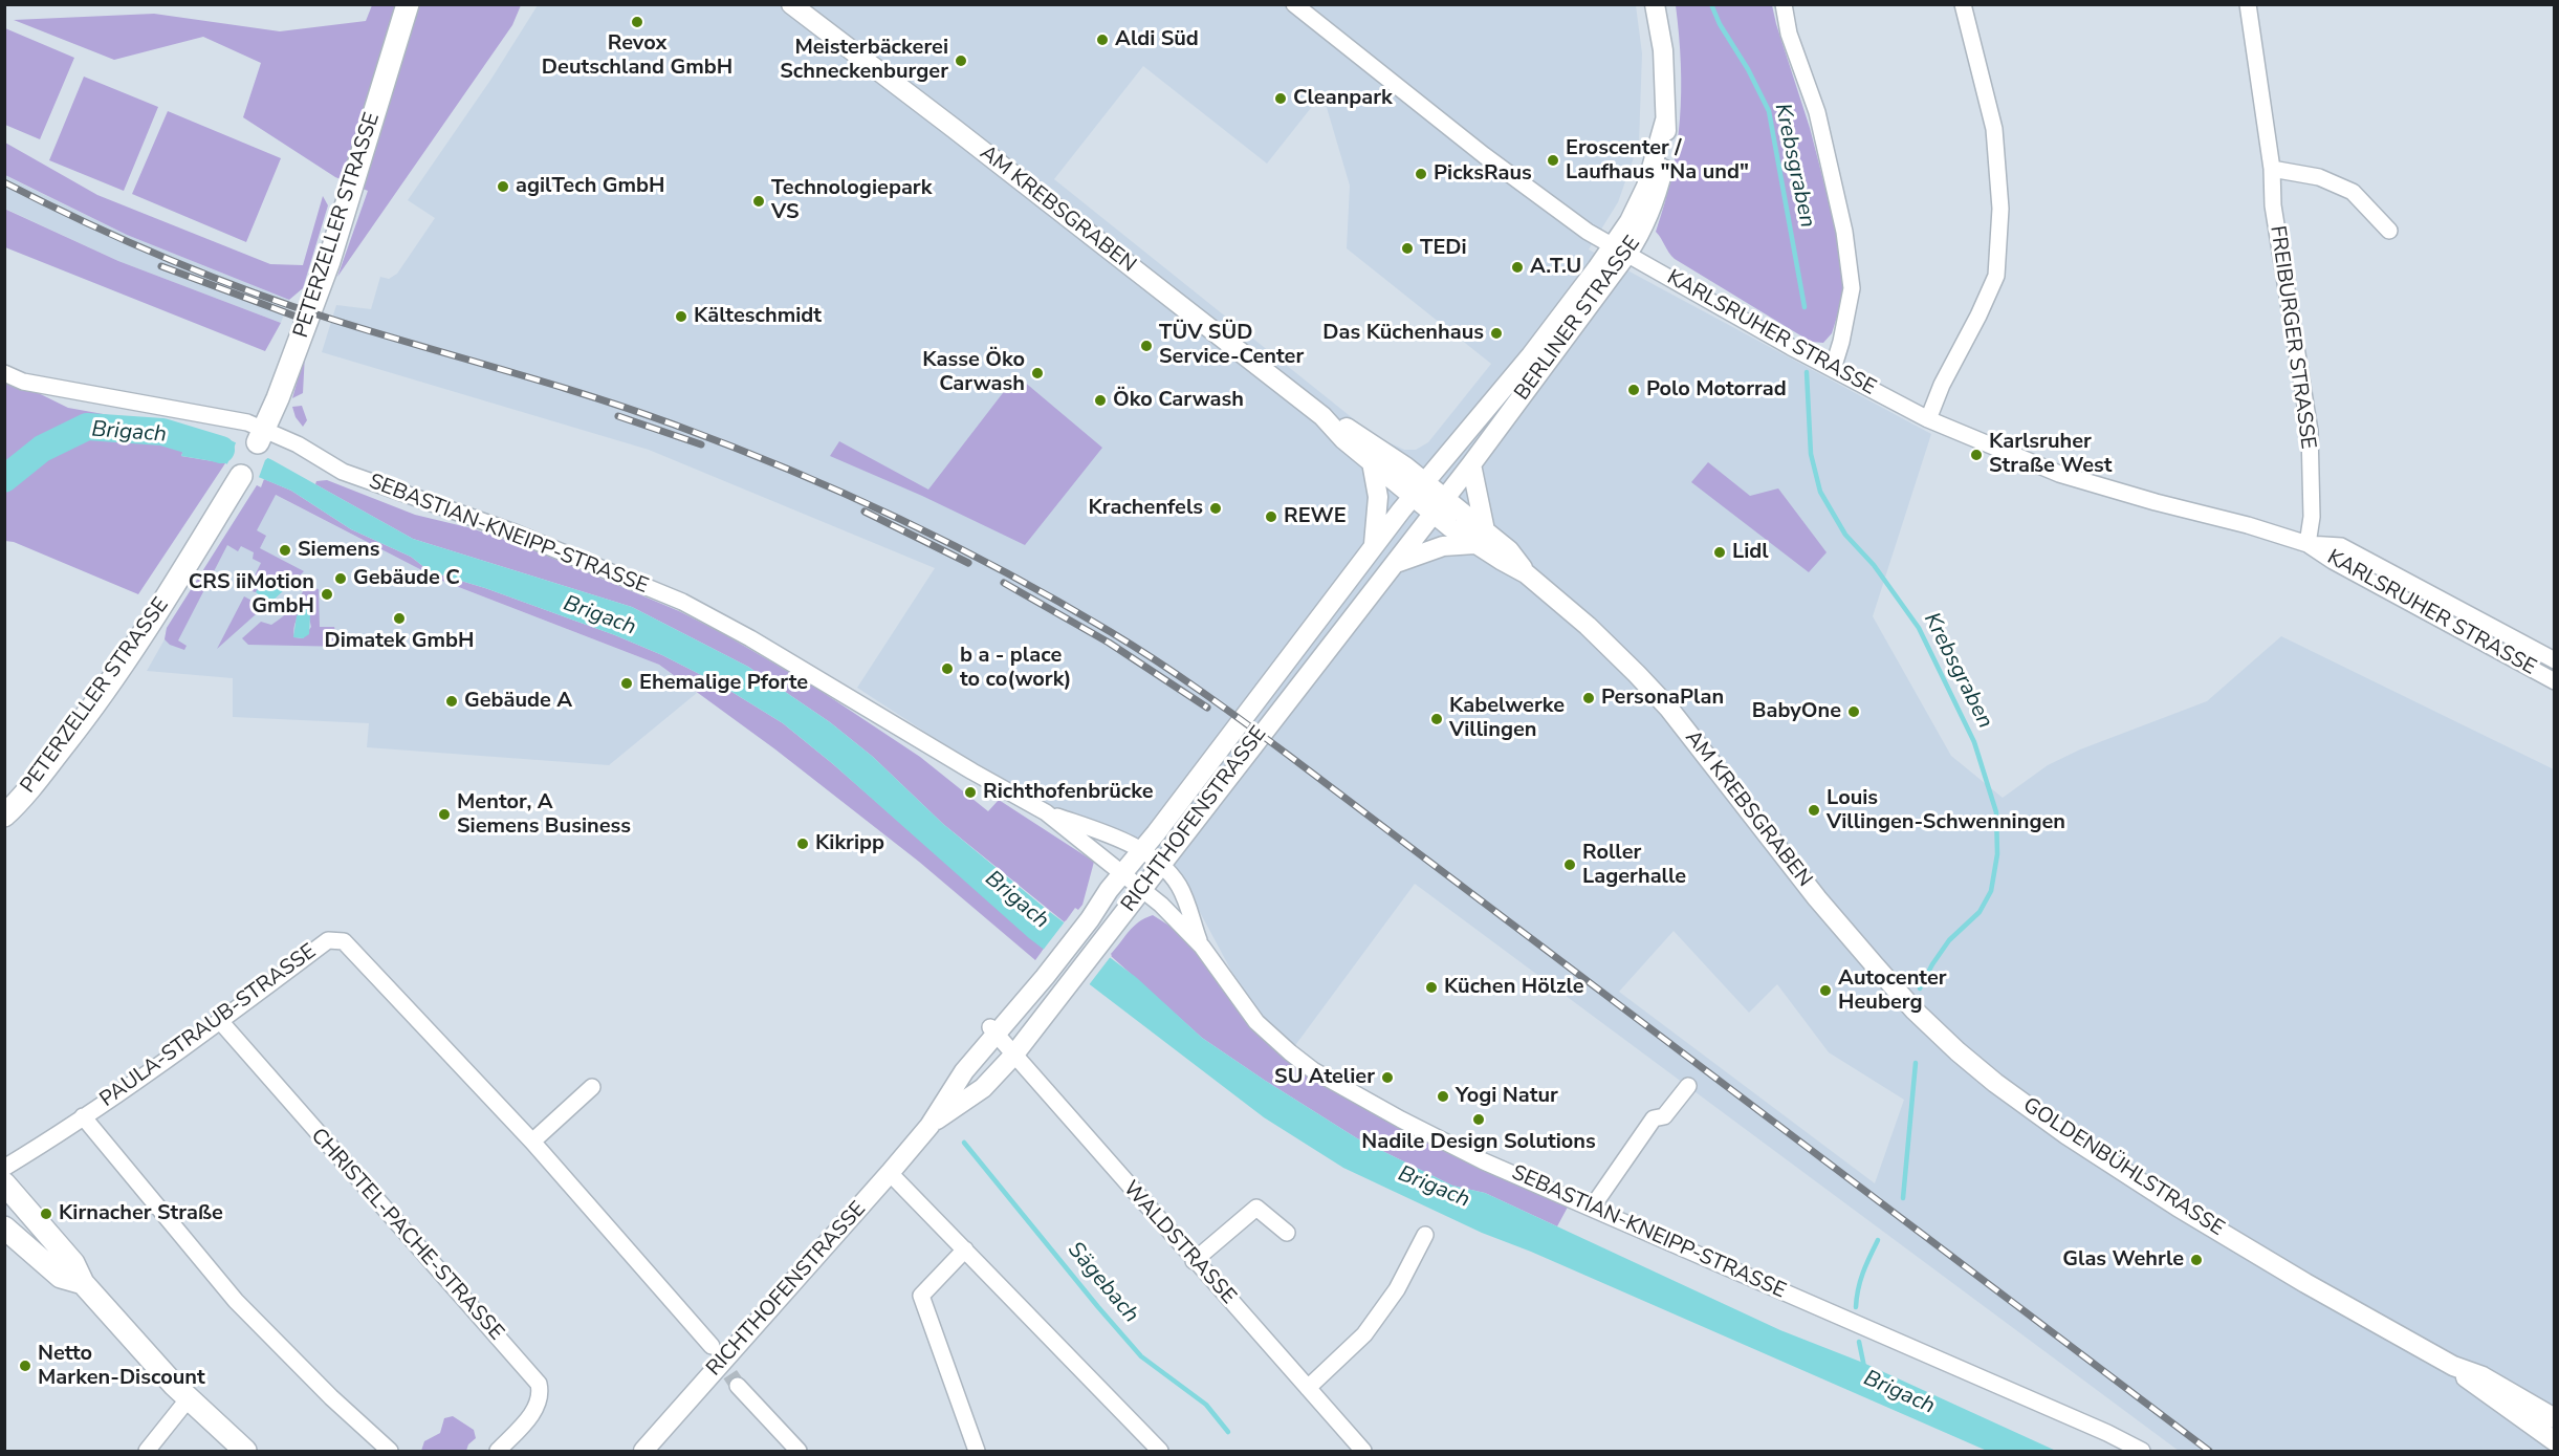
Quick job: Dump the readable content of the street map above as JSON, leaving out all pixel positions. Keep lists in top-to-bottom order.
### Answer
{
  "streets": {
    "main road": ["PETERZELLER STRASSE"],
    "street": [
      "AM KREBSGRABEN",
      "BERLINER STRASSE",
      "KARLSRUHER STRASSE",
      "FREIBURGER STRASSE",
      "SEBASTIAN-KNEIPP-STRASSE",
      "RICHTHOFENSTRASSE",
      "PAULA-STRAUB-STRASSE",
      "GOLDENBÜHLSTRASSE",
      "CHRISTEL-PACHE-STRASSE",
      "WALDSTRASSE"
    ]
  },
  "crossings": [
    ["AM KREBSGRABEN", "BERLINER STRASSE"],
    ["AM KREBSGRABEN", "RICHTHOFENSTRASSE"],
    ["AM KREBSGRABEN", "GOLDENBÜHLSTRASSE"],
    ["PETERZELLER STRASSE", "SEBASTIAN-KNEIPP-STRASSE"],
    ["BERLINER STRASSE", "KARLSRUHER STRASSE"],
    ["BERLINER STRASSE", "RICHTHOFENSTRASSE"],
    ["KARLSRUHER STRASSE", "FREIBURGER STRASSE"],
    ["SEBASTIAN-KNEIPP-STRASSE", "RICHTHOFENSTRASSE"],
    ["RICHTHOFENSTRASSE", "WALDSTRASSE"],
    ["PAULA-STRAUB-STRASSE", "CHRISTEL-PACHE-STRASSE"]
  ],
  "water": ["Krebsgraben", "Brigach", "Sägebach"],
  "places": [
    "Revox Deutschland GmbH",
    "Aldi Süd",
    "Meisterbäckerei Schneckenburger",
    "Cleanpark",
    "Eroscenter / Laufhaus \"Na und\"",
    "PicksRaus",
    "agilTech GmbH",
    "Technologiepark VS",
    "TEDi",
    "A.T.U",
    "Kälteschmidt",
    "Das Küchenhaus",
    "TÜV SÜD Service-Center",
    "Kasse Öko Carwash",
    "Polo Motorrad",
    "Öko Carwash",
    "Karlsruher Straße West",
    "Krachenfels",
    "REWE",
    "Siemens",
    "Lidl",
    "Gebäude C",
    "CRS iiMotion GmbH",
    "Dimatek GmbH",
    "b a - place to co(work)",
    "Ehemalige Pforte",
    "PersonaPlan",
    "Gebäude A",
    "BabyOne",
    "Kabelwerke Villingen",
    "Richthofenbrücke",
    "Louis Villingen-Schwenningen",
    "Mentor, A Siemens Business",
    "Kikripp",
    "Roller Lagerhalle",
    "Küchen Hölzle",
    "Autocenter Heuberg",
    "SU Atelier",
    "Yogi Natur",
    "Nadile Design Solutions",
    "Kirnacher Straße",
    "Glas Wehrle",
    "Netto Marken-Discount"
  ]
}
